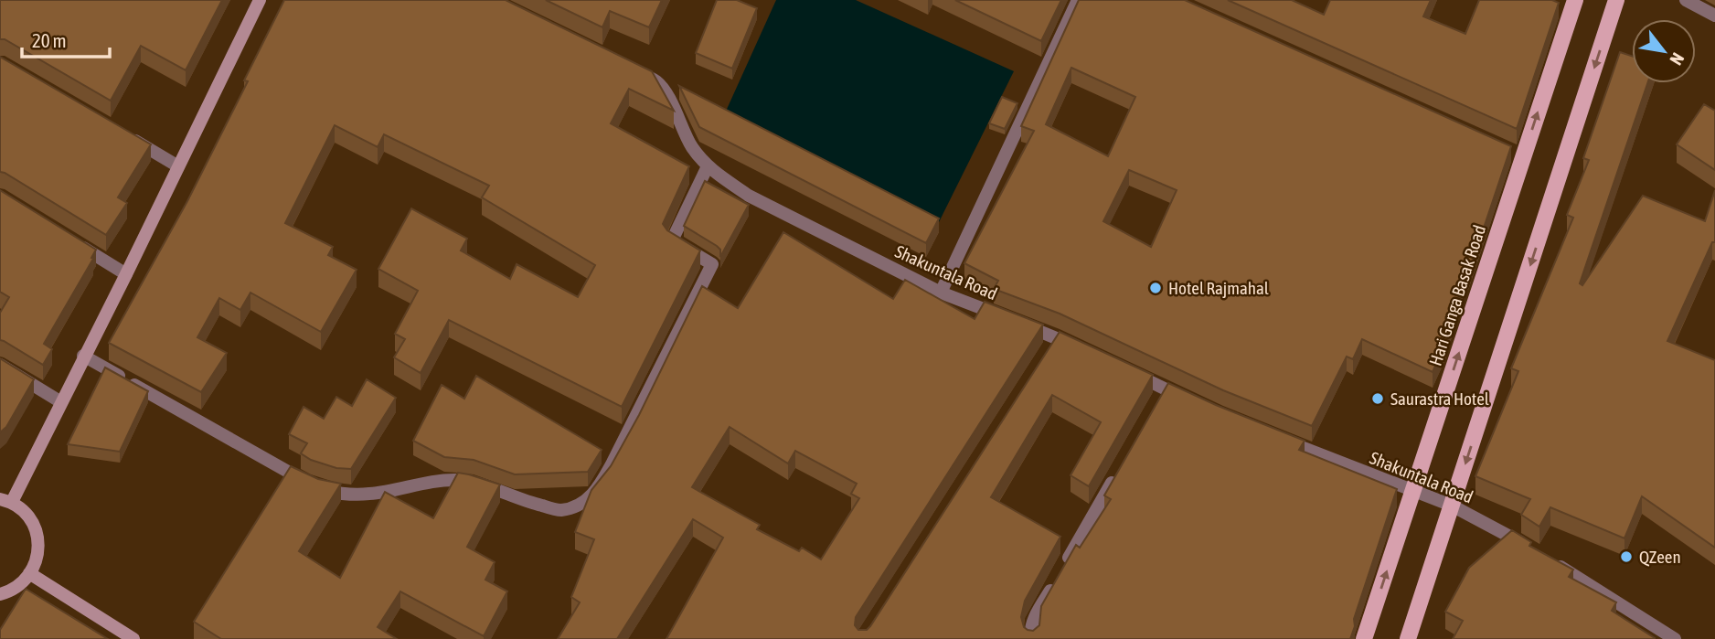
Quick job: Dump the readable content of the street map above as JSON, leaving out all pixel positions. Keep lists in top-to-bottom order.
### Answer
{
  "streets": {
    "main road": ["Hari Ganga Basak Road"],
    "street": ["Shakuntala Road"]
  },
  "crossings": [
    ["Shakuntala Road", "Hari Ganga Basak Road"]
  ],
  "places": ["Hotel Rajmahal", "Saurastra Hotel", "QZeen"],
  "scale_bar": "20 m",
  "north": "bottom right"
}
